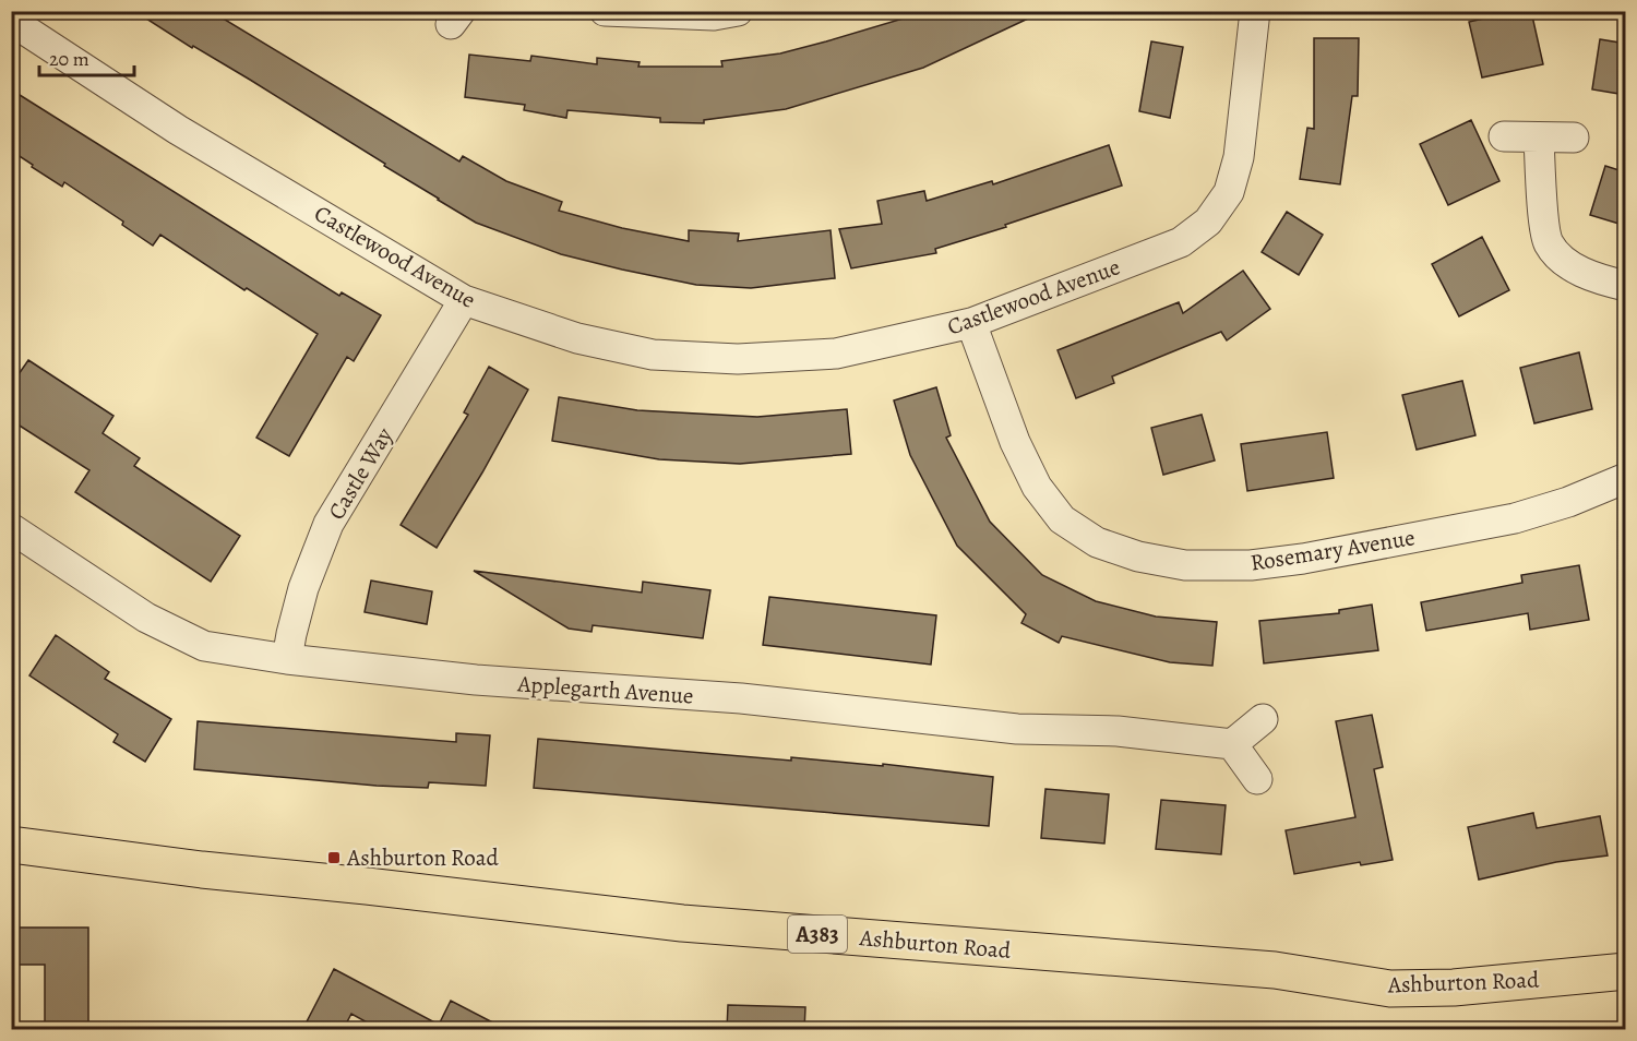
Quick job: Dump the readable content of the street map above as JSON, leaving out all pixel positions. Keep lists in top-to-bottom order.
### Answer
{
  "streets": {
    "main road": ["A383", "Ashburton Road"],
    "street": [
      "Castlewood Avenue",
      "Castle Way",
      "Rosemary Avenue",
      "Applegarth Avenue"
    ]
  },
  "crossings": [
    ["Castlewood Avenue", "Castle Way"],
    ["Castlewood Avenue", "Rosemary Avenue"],
    ["Castle Way", "Applegarth Avenue"]
  ],
  "places": {
    "transit": ["Ashburton Road"]
  },
  "scale_bar": "20 m"
}
